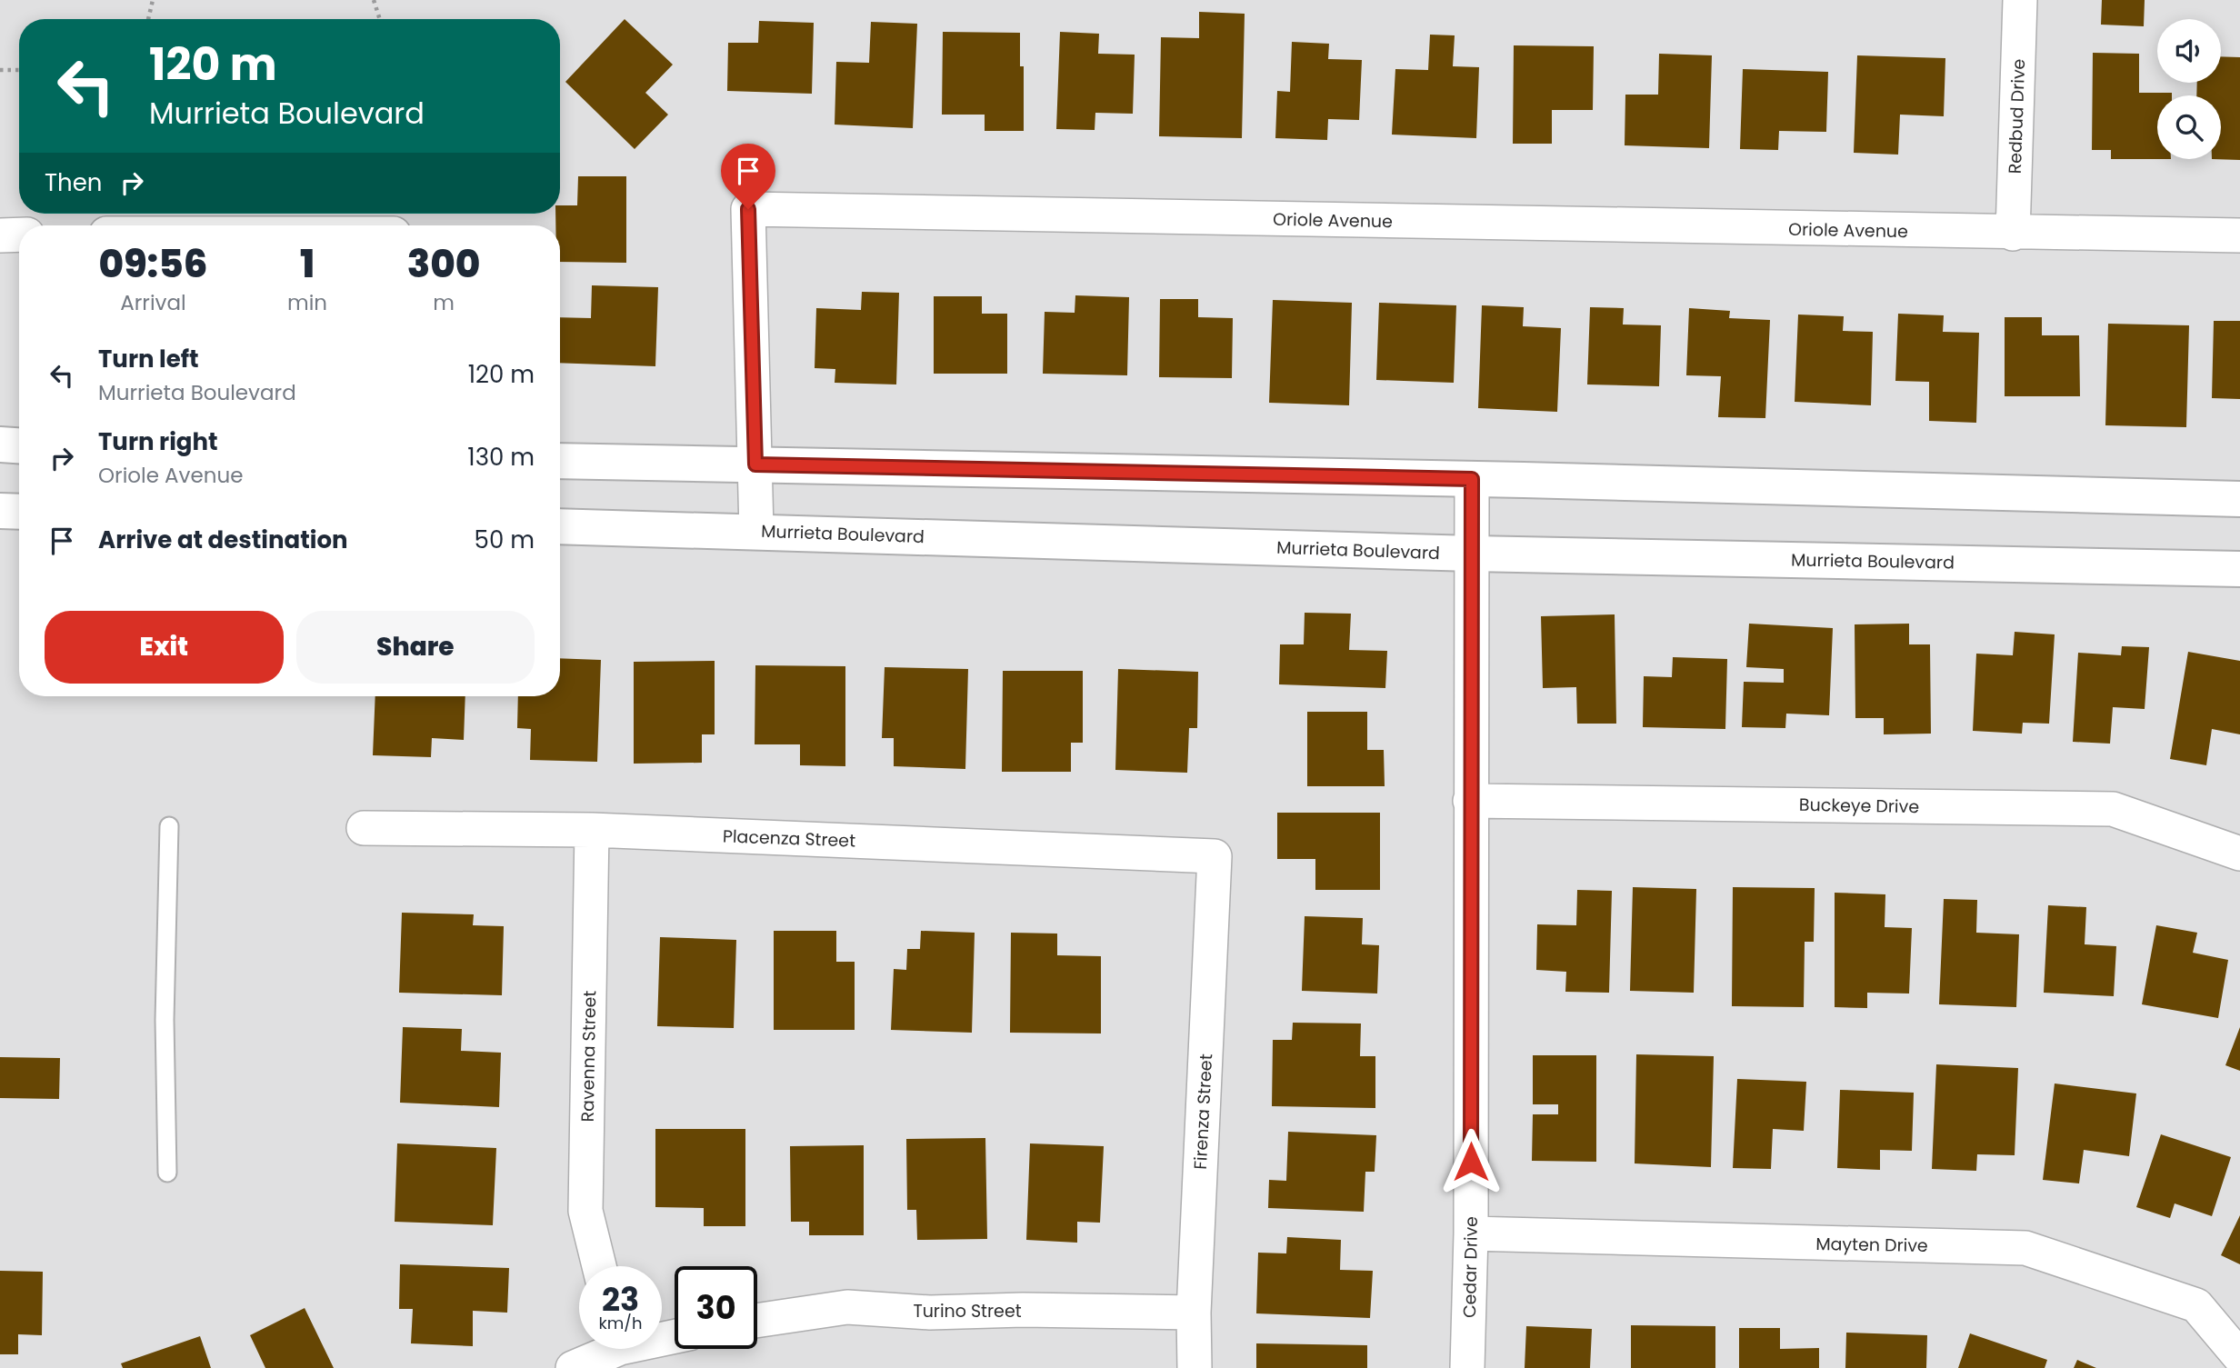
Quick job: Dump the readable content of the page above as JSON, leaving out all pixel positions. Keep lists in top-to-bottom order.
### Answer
{
  "streets": {
    "main road": ["Murrieta Boulevard"],
    "street": [
      "Redbud Drive",
      "Oriole Avenue",
      "Buckeye Drive",
      "Placenza Street",
      "Ravenna Street",
      "Firenza Street",
      "Mayten Drive",
      "Cedar Drive",
      "Turino Street"
    ]
  },
  "crossings": [
    ["Redbud Drive", "Oriole Avenue"],
    ["Oriole Avenue", "Murrieta Boulevard"],
    ["Murrieta Boulevard", "Cedar Drive"],
    ["Buckeye Drive", "Cedar Drive"],
    ["Placenza Street", "Ravenna Street"],
    ["Placenza Street", "Firenza Street"],
    ["Firenza Street", "Turino Street"],
    ["Mayten Drive", "Cedar Drive"]
  ],
  "page": {
    "turn": ["120 m", "Murrieta Boulevard"],
    "then": "Then",
    "eta": [
      "09:56",
      "Arrival",
      "1",
      "min",
      "300",
      "m"
    ],
    "list": [
      {
        "name": "Turn left",
        "note": "Murrieta Boulevard",
        "value": "120 m"
      },
      {
        "name": "Turn right",
        "note": "Oriole Avenue",
        "value": "130 m"
      },
      {
        "name": "Arrive at destination",
        "value": "50 m"
      }
    ],
    "buttons": ["Exit", "Share"],
    "speed": "23 km/h",
    "limit": "30"
  }
}
